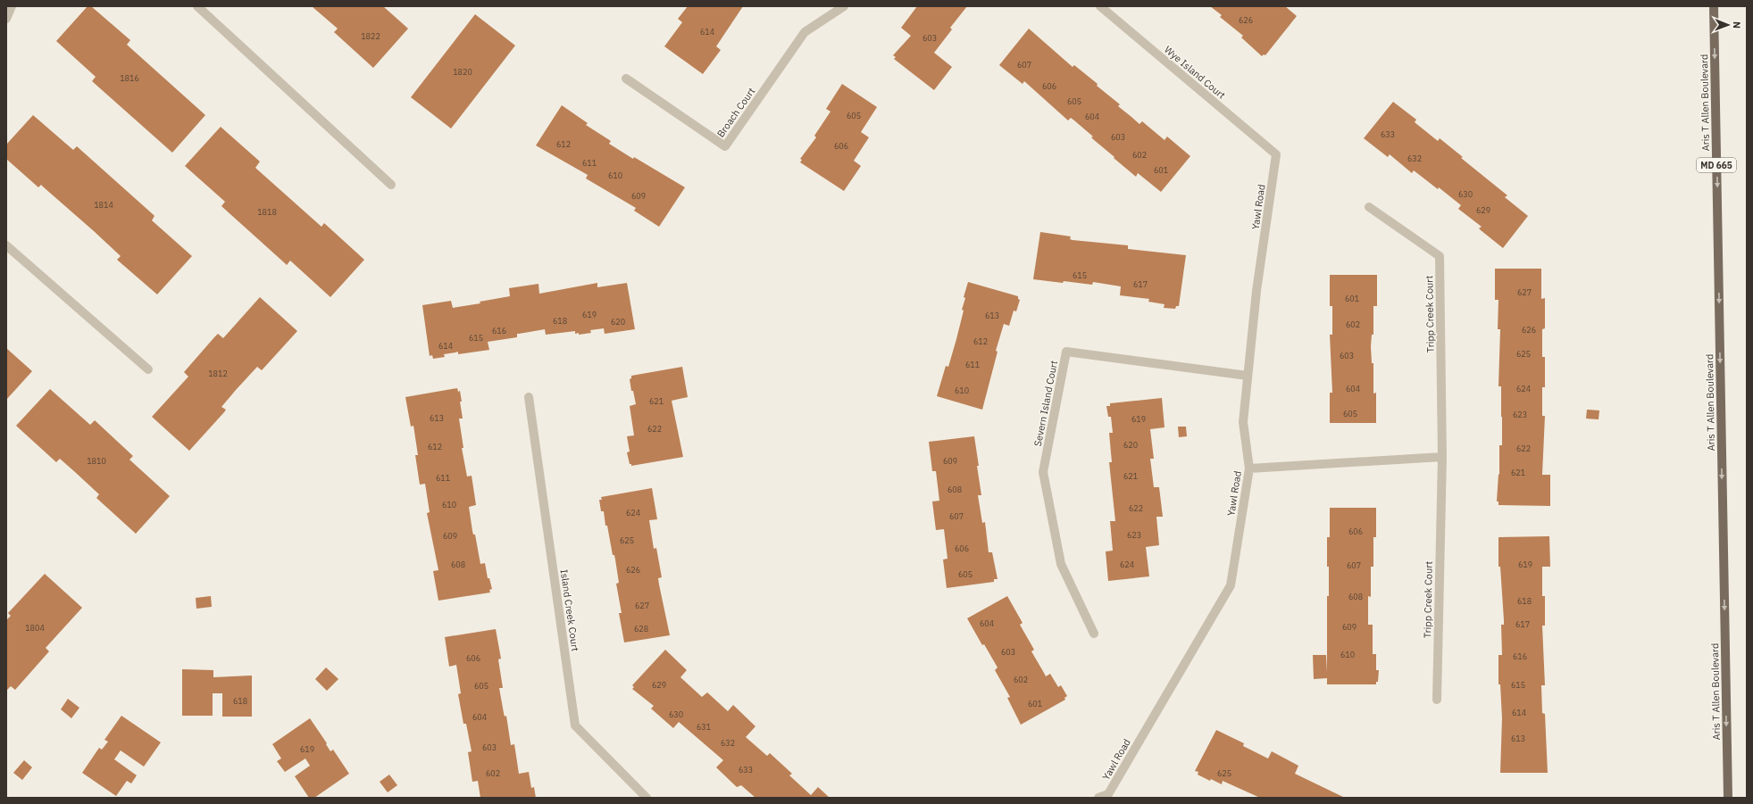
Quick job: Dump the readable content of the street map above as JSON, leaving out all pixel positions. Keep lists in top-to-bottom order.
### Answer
{
  "streets": {
    "main road": ["Aris T Allen Boulevard", "MD 665"],
    "street": [
      "Wye Island Court",
      "Broach Court",
      "Yawl Road",
      "Tripp Creek Court",
      "Severn Island Court",
      "Island Creek Court"
    ]
  },
  "crossings": [
    ["Wye Island Court", "Yawl Road"],
    ["Yawl Road", "Severn Island Court"]
  ],
  "one_way": ["Aris T Allen Boulevard"],
  "house_numbers": [
    "626",
    "614",
    "1822",
    "603",
    "607",
    "1820",
    "1816",
    "606",
    "605",
    "605",
    "604",
    "633",
    "603",
    "612",
    "606",
    "602",
    "632",
    "611",
    "601",
    "610",
    "630",
    "609",
    "1814",
    "629",
    "1818",
    "615",
    "617",
    "627",
    "601",
    "619",
    "613",
    "618",
    "620",
    "602",
    "626",
    "616",
    "615",
    "612",
    "614",
    "625",
    "603",
    "611",
    "1812",
    "604",
    "624",
    "610",
    "621",
    "605",
    "623",
    "613",
    "619",
    "622",
    "620",
    "612",
    "622",
    "1810",
    "609",
    "621",
    "621",
    "611",
    "608",
    "610",
    "622",
    "624",
    "607",
    "606",
    "623",
    "609",
    "625",
    "606",
    "608",
    "624",
    "619",
    "607",
    "626",
    "605",
    "608",
    "618",
    "627",
    "604",
    "617",
    "609",
    "1804",
    "628",
    "603",
    "610",
    "616",
    "606",
    "602",
    "629",
    "615",
    "605",
    "618",
    "601",
    "614",
    "630",
    "604",
    "631",
    "613",
    "632",
    "603",
    "619",
    "633",
    "602",
    "625"
  ],
  "north": "right"
}
